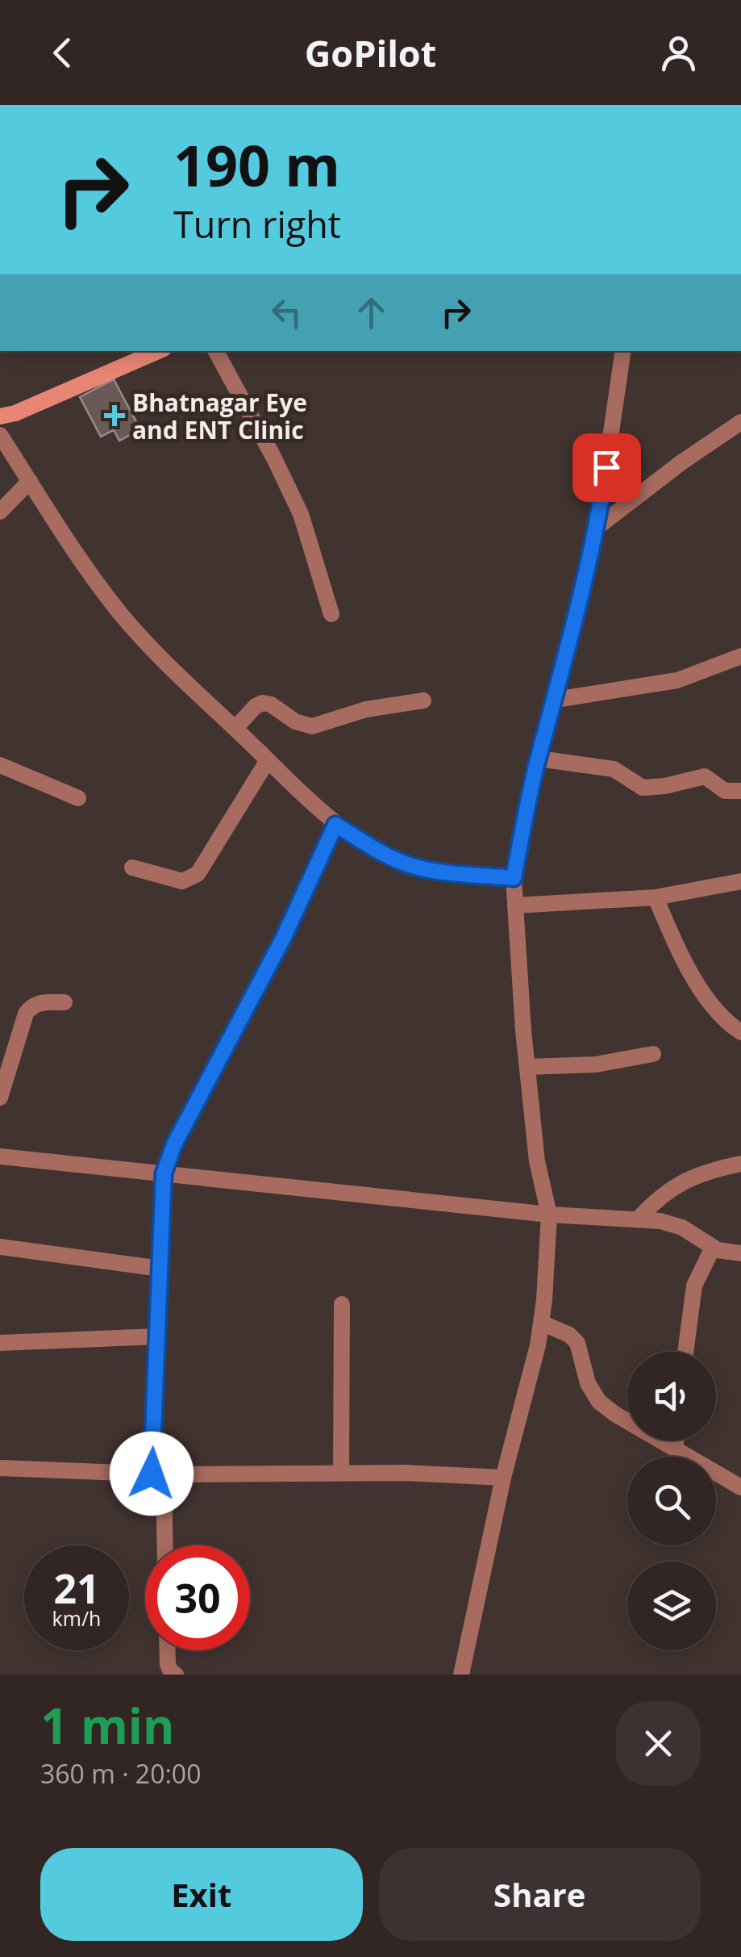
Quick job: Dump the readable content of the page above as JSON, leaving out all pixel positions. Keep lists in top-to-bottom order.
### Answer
{
  "places": {
    "health": ["Bhatnagar Eye and ENT Clinic"]
  },
  "page": {
    "header": "GoPilot",
    "turn": ["190 m", "Turn right"],
    "speed": "21 km/h",
    "limit": "30",
    "heading": ["1 min", "360 m · 20:00"],
    "buttons": ["Exit", "Share"]
  }
}
